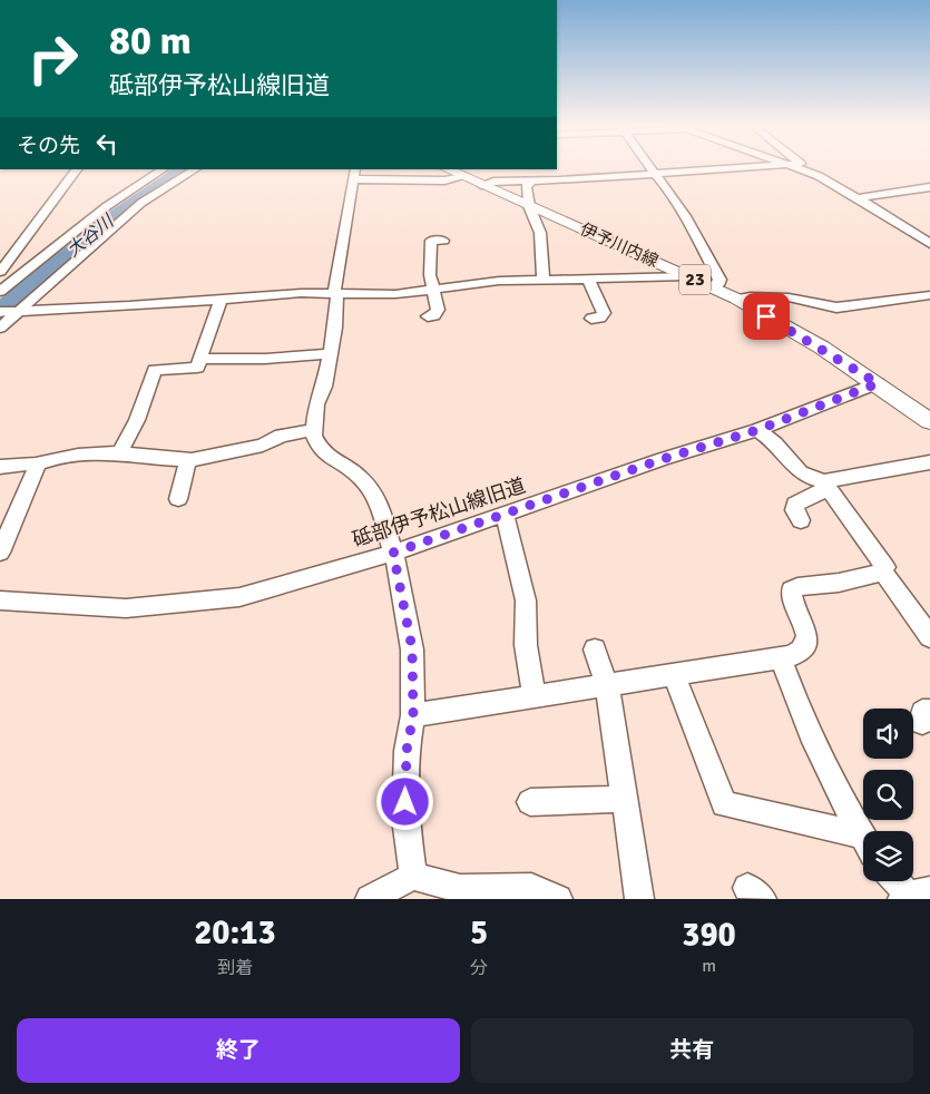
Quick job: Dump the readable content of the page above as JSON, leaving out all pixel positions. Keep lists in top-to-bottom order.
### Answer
{
  "streets": {
    "main road": ["伊予川内線", "23"],
    "street": ["砥部伊予松山線旧道"]
  },
  "crossings": [
    ["伊予川内線", "砥部伊予松山線旧道"]
  ],
  "water": ["大谷川"],
  "page": {
    "turn": ["80 m", "砥部伊予松山線旧道"],
    "then": "その先",
    "eta": [
      "20:13",
      "到着",
      "5",
      "分",
      "390",
      "m"
    ],
    "buttons": ["終了", "共有"]
  }
}
